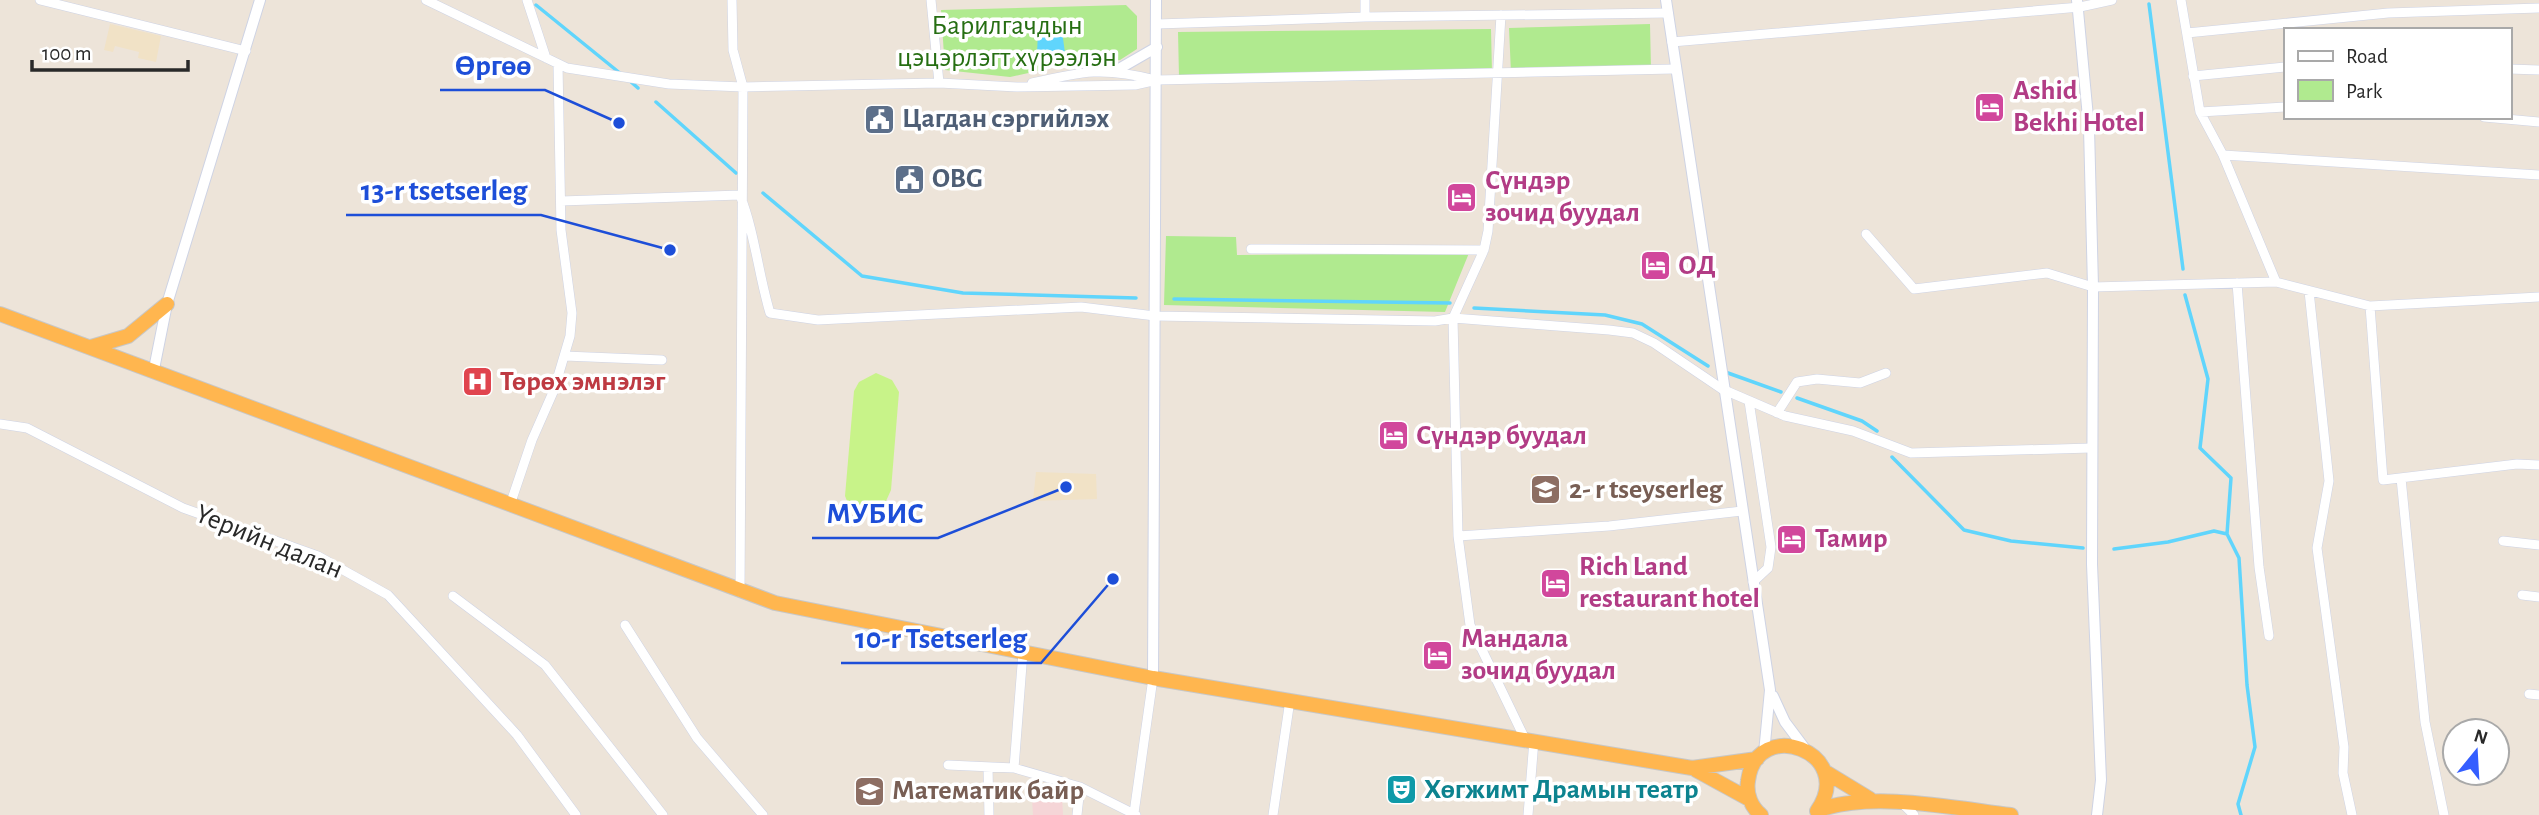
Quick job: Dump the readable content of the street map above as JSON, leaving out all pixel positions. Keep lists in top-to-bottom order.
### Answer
{
  "streets": {
    "street": ["Үерийн далан"]
  },
  "parks": ["Барилгачдын цэцэрлэгт хүрээлэн"],
  "places": {
    "hotel": [
      "Ashid Bekhi Hotel",
      "Сүндэр зочид буудал",
      "ОД",
      "Сүндэр буудал",
      "Тамир",
      "Rich Land restaurant hotel",
      "Мандала зочид буудал"
    ],
    "public building": ["Цагдан сэргийлэх", "OBG"],
    "other": [
      "Өргөө",
      "13-r tsetserleg",
      "МУБИС",
      "10-r Tsetserleg"
    ],
    "hospital": ["Төрөх эмнэлэг"],
    "school or university": ["2- r tseyserleg", "Математик байр"],
    "theatre": ["Хөгжимт Драмын театр"]
  },
  "legend": ["Road", "Park"],
  "scale_bar": "100 m",
  "north": "top"
}
